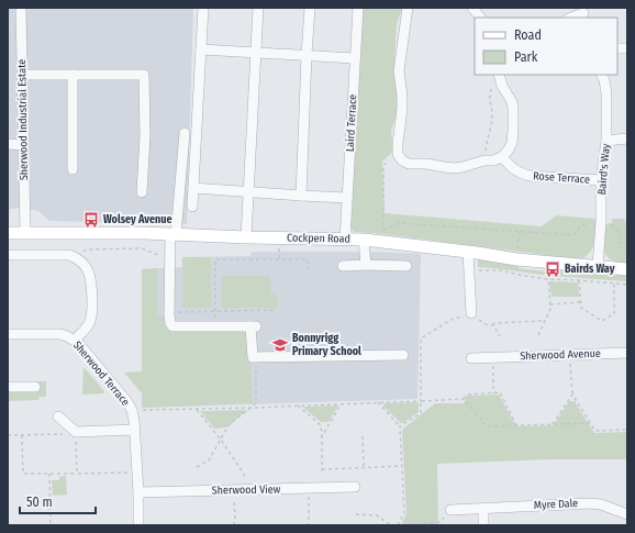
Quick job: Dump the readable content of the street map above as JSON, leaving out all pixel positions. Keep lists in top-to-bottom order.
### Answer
{
  "streets": {
    "main road": ["Cockpen Road"],
    "street": [
      "Sherwood Industrial Estate",
      "Laird Terrace",
      "Baird's Way",
      "Rose Terrace",
      "Sherwood Avenue",
      "Sherwood Terrace",
      "Sherwood View",
      "Myre Dale"
    ]
  },
  "crossings": [
    ["Sherwood Industrial Estate", "Cockpen Road"],
    ["Laird Terrace", "Cockpen Road"],
    ["Baird's Way", "Rose Terrace"],
    ["Baird's Way", "Cockpen Road"],
    ["Sherwood Terrace", "Sherwood View"]
  ],
  "places": {
    "bus stop": ["Wolsey Avenue", "Bairds Way"],
    "school or university": ["Bonnyrigg Primary School"]
  },
  "legend": ["Road", "Park"],
  "scale_bar": "50 m"
}
